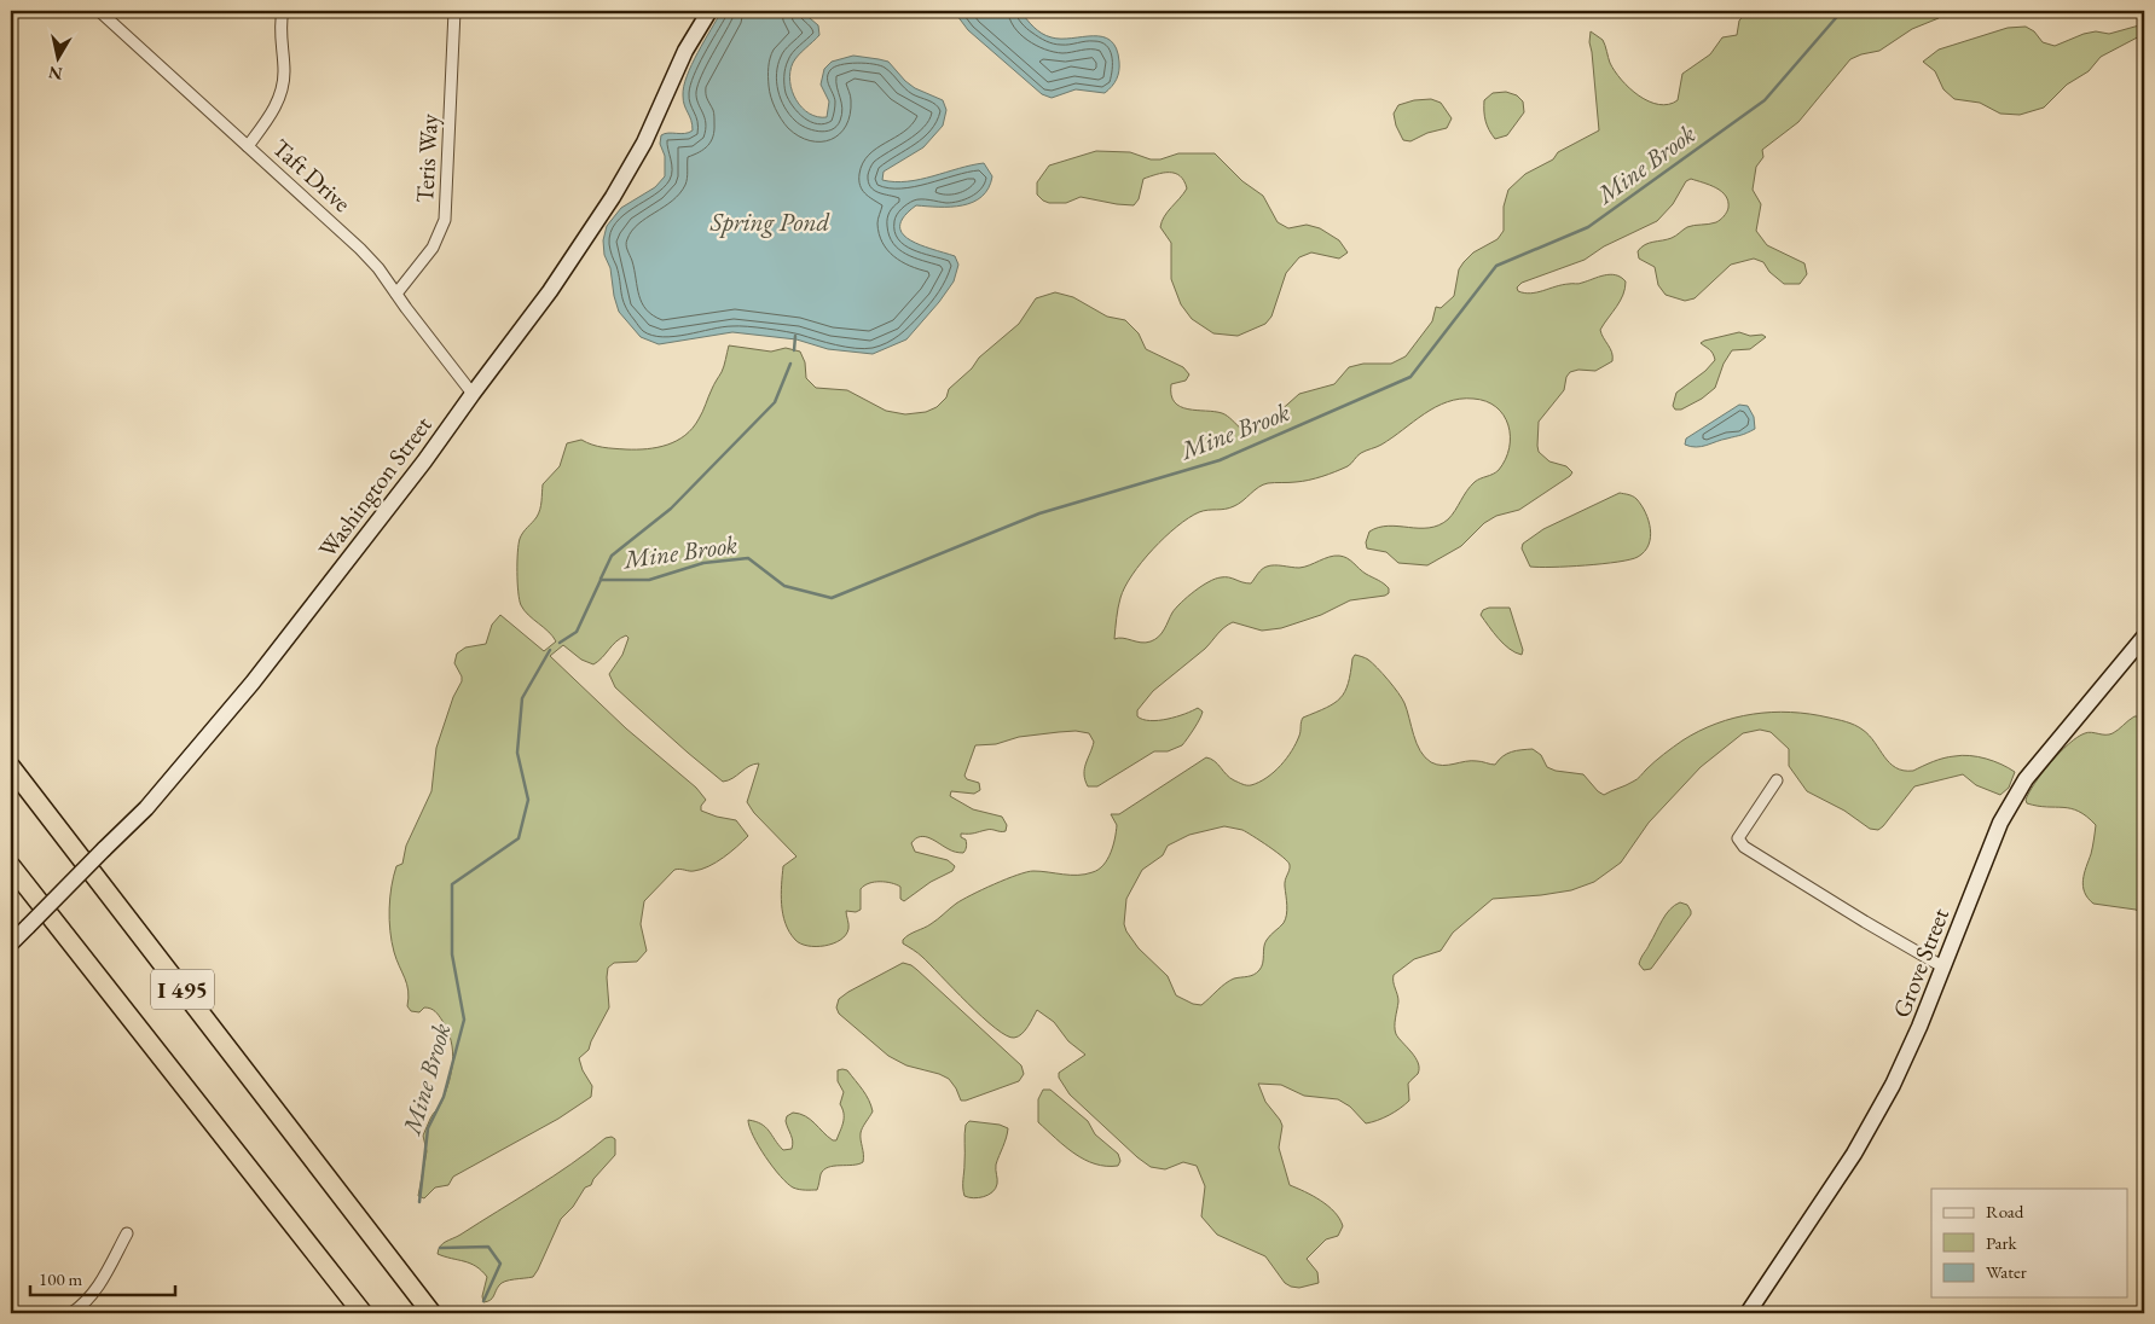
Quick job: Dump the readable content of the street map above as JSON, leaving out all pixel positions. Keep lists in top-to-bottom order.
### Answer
{
  "streets": {
    "highway": ["I 495"],
    "main road": ["Washington Street", "Grove Street"],
    "street": ["Teris Way", "Taft Drive"]
  },
  "crossings": [
    ["Teris Way", "Taft Drive"],
    ["Taft Drive", "Washington Street"]
  ],
  "water": ["Mine Brook", "Spring Pond"],
  "legend": ["Road", "Park", "Water"],
  "scale_bar": "100 m",
  "north": "bottom"
}
